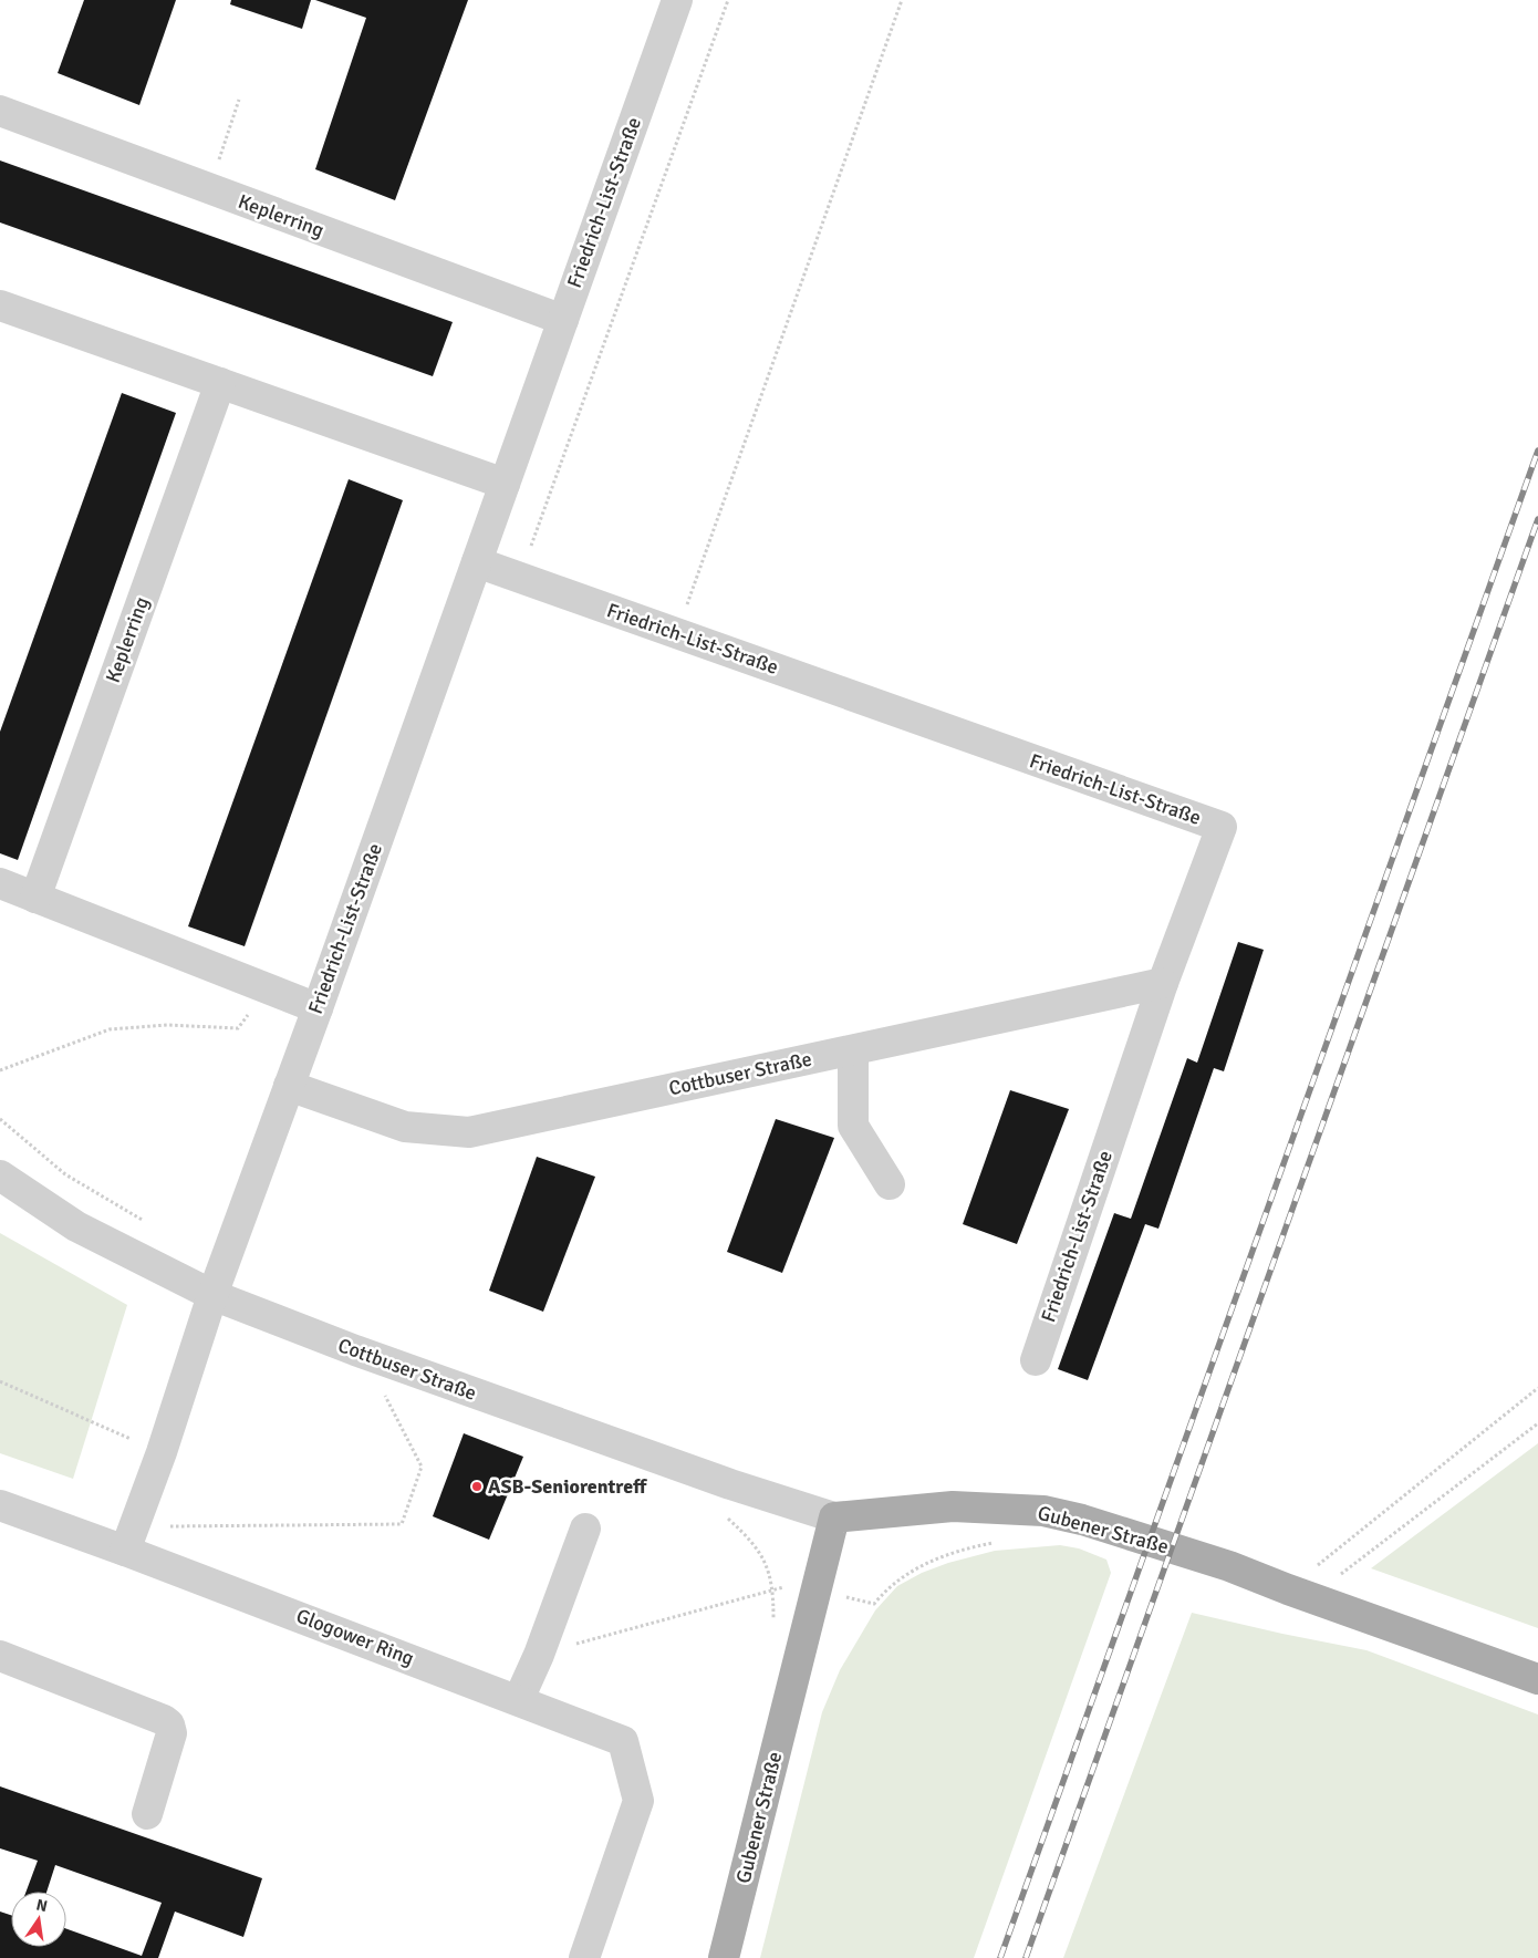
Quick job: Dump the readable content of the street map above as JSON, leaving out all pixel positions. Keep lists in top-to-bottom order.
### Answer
{
  "streets": {
    "main road": ["Gubener Straße"],
    "street": [
      "Friedrich-List-Straße",
      "Keplerring",
      "Cottbuser Straße",
      "Glogower Ring"
    ]
  },
  "crossings": [
    ["Friedrich-List-Straße", "Keplerring"],
    ["Friedrich-List-Straße", "Cottbuser Straße"],
    ["Cottbuser Straße", "Gubener Straße"]
  ],
  "places": ["ASB-Seniorentreff"],
  "north": "top"
}
